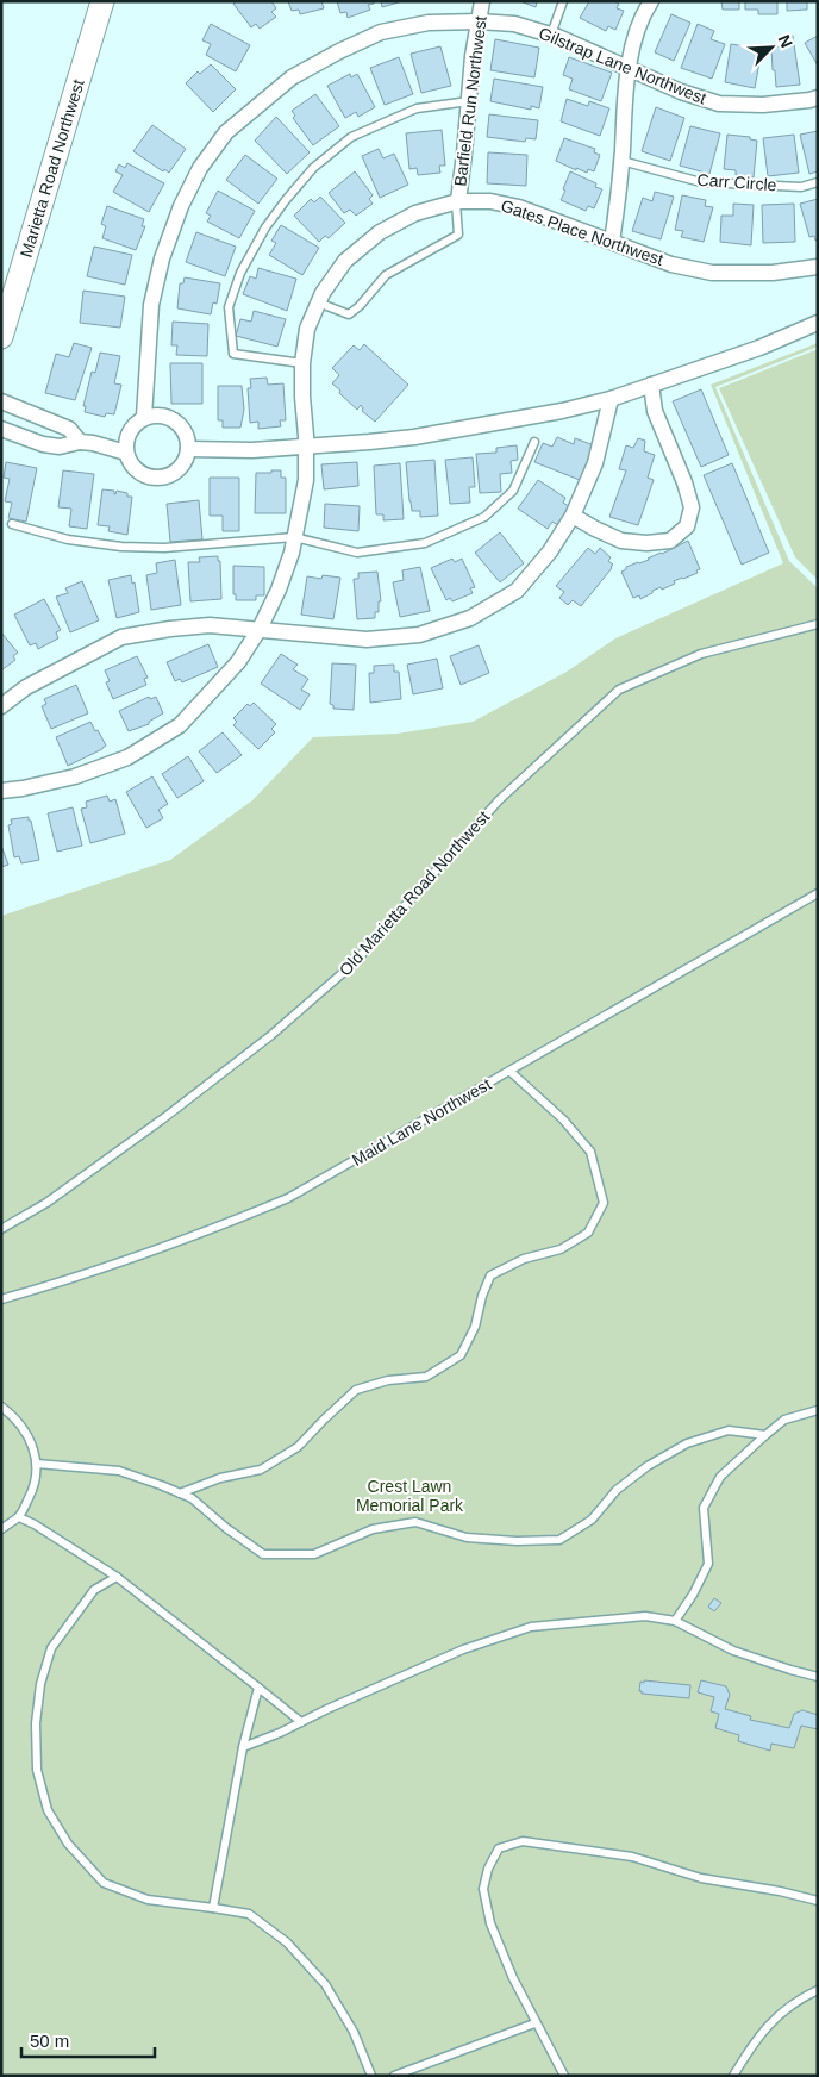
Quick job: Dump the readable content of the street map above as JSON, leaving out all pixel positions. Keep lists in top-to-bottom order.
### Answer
{
  "streets": {
    "main road": ["Marietta Road Northwest"],
    "street": ["Gilstrap Lane Northwest", "Barfield Run Northwest", "Gates Place Northwest"],
    "lane": ["Carr Circle", "Old Marietta Road Northwest", "Maid Lane Northwest"]
  },
  "crossings": [
    ["Gilstrap Lane Northwest", "Barfield Run Northwest"],
    ["Barfield Run Northwest", "Gates Place Northwest"]
  ],
  "parks": ["Crest Lawn Memorial Park"],
  "scale_bar": "50 m",
  "north": "top right"
}
